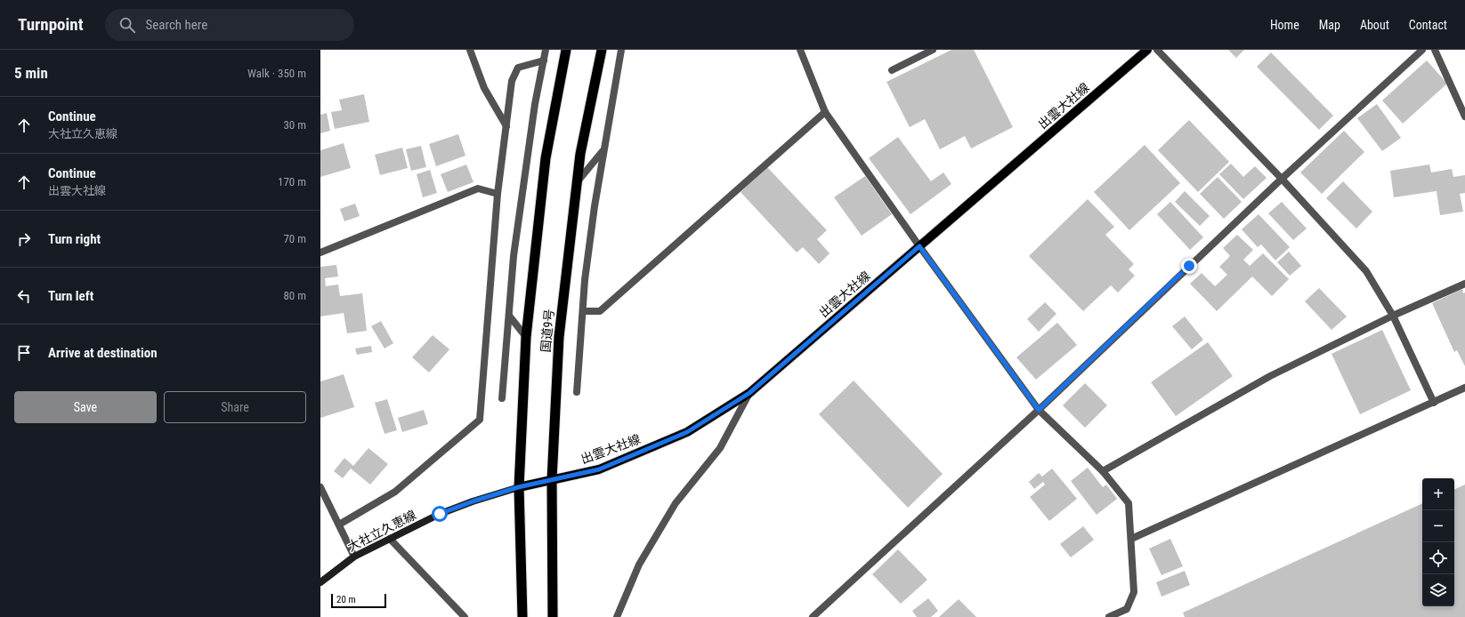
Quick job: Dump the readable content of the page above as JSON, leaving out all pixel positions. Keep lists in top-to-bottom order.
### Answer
{
  "streets": {
    "highway": ["国道9号"],
    "main road": ["出雲大社線", "大社立久恵線"]
  },
  "crossings": [
    ["出雲大社線", "国道9号"],
    ["出雲大社線", "大社立久恵線"],
    ["国道9号", "大社立久恵線"]
  ],
  "scale_bar": "20 m",
  "page": {
    "header": "Turnpoint",
    "search": "Search here",
    "nav": [
      "Home",
      "Map",
      "About",
      "Contact"
    ],
    "heading": ["5 min", "Walk · 350 m"],
    "list": [
      ["Continue", "大社立久恵線", "30 m"],
      ["Continue", "出雲大社線", "170 m"],
      ["Turn right", "70 m"],
      ["Turn left", "80 m"],
      "Arrive at destination"
    ],
    "buttons": ["Save", "Share"],
    "map_buttons": ["+", "−"],
    "scale": "20 m"
  }
}
